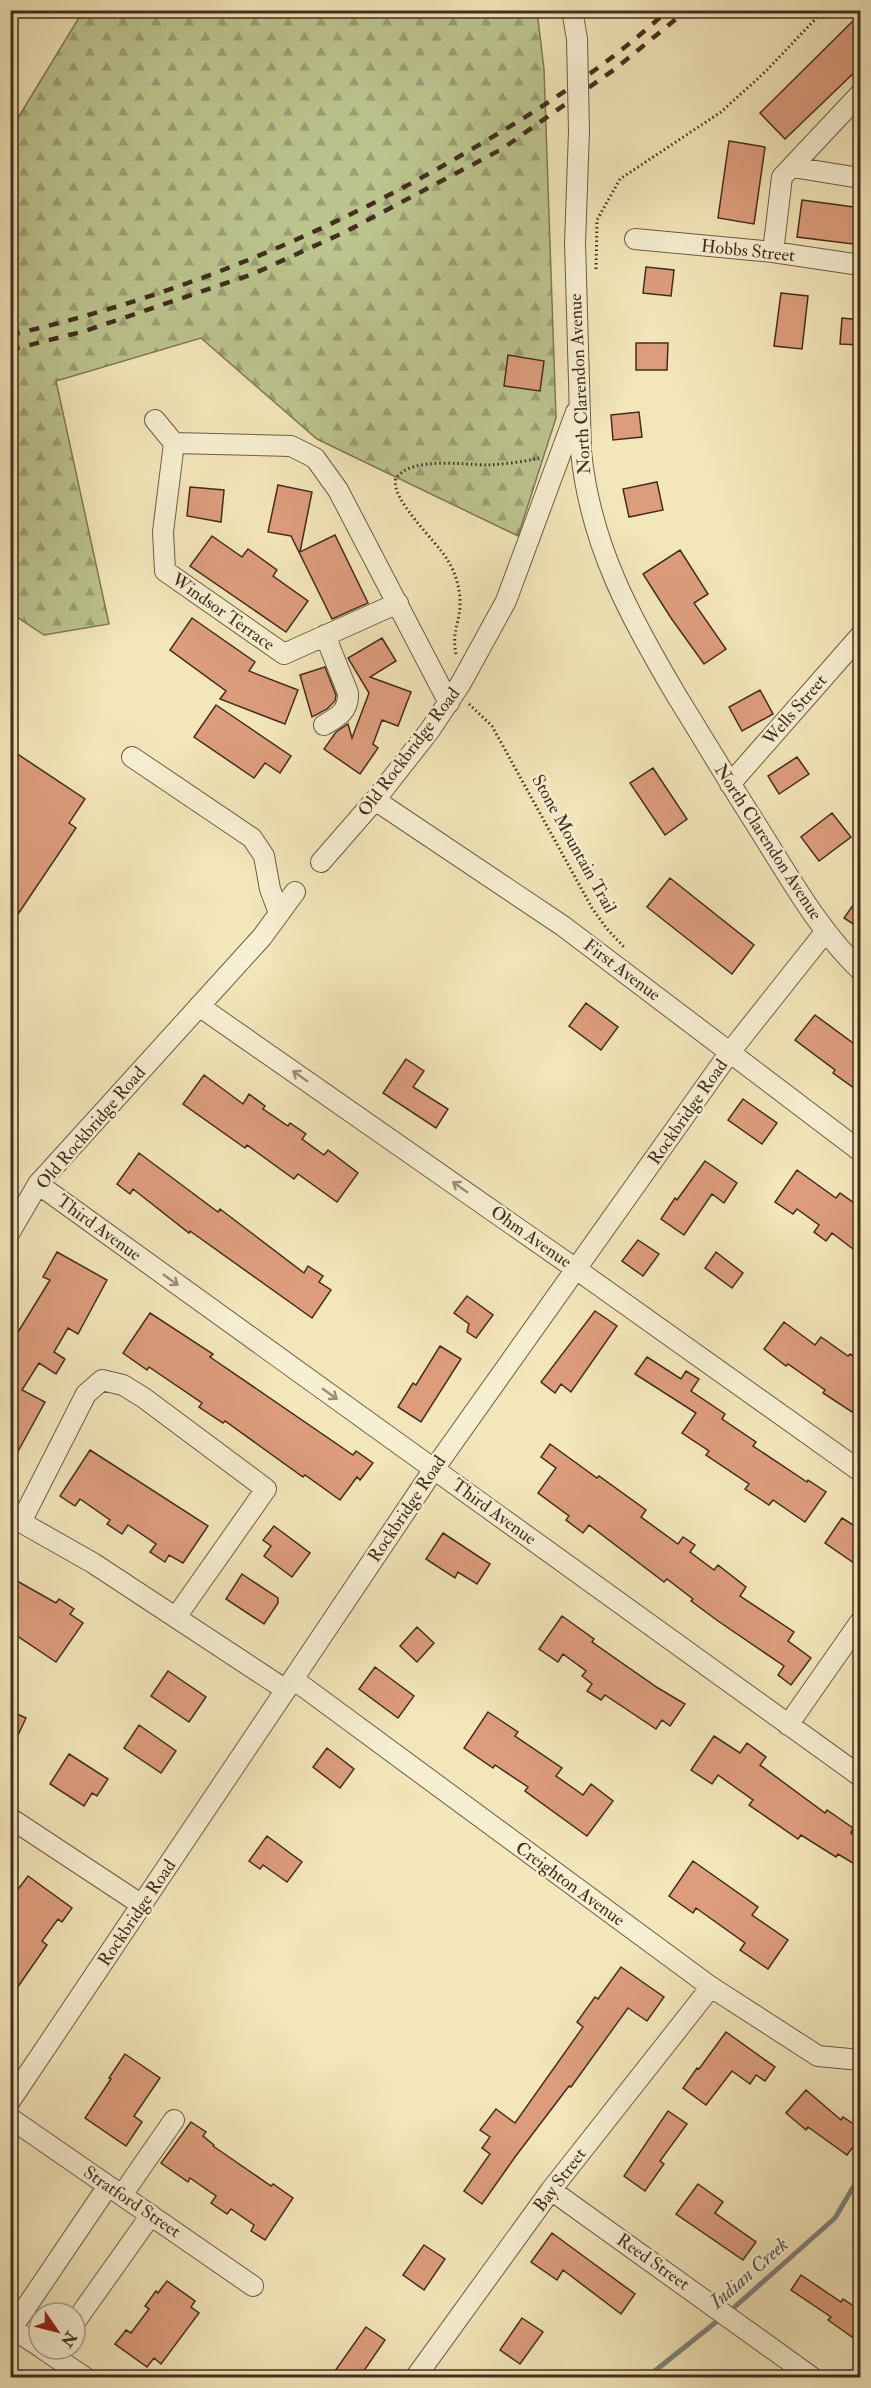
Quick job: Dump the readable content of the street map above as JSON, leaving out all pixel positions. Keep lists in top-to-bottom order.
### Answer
{
  "streets": {
    "street": [
      "Hobbs Street",
      "North Clarendon Avenue",
      "Windsor Terrace",
      "Wells Street",
      "Old Rockbridge Road",
      "First Avenue",
      "Rockbridge Road",
      "Third Avenue",
      "Ohm Avenue",
      "Creighton Avenue",
      "Bay Street",
      "Stratford Street",
      "Reed Street"
    ],
    "path": ["Stone Mountain Trail"]
  },
  "crossings": [
    ["North Clarendon Avenue", "Wells Street"],
    ["North Clarendon Avenue", "Old Rockbridge Road"],
    ["North Clarendon Avenue", "Rockbridge Road"],
    ["Old Rockbridge Road", "Stone Mountain Trail"],
    ["Old Rockbridge Road", "First Avenue"],
    ["Old Rockbridge Road", "Third Avenue"],
    ["Old Rockbridge Road", "Ohm Avenue"],
    ["First Avenue", "Rockbridge Road"],
    ["Rockbridge Road", "Third Avenue"],
    ["Rockbridge Road", "Ohm Avenue"],
    ["Rockbridge Road", "Creighton Avenue"],
    ["Creighton Avenue", "Bay Street"],
    ["Bay Street", "Reed Street"]
  ],
  "one_way": ["Third Avenue", "Ohm Avenue"],
  "water": ["Indian Creek"],
  "north": "bottom right"
}
